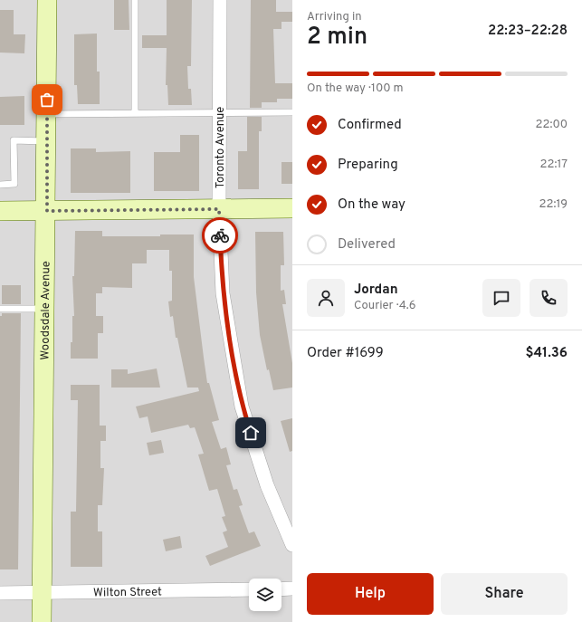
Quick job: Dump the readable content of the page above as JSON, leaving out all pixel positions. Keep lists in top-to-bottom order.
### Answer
{
  "streets": {
    "street": ["Toronto Avenue", "Woodsdale Avenue", "Wilton Street"]
  },
  "crossings": [
    ["Woodsdale Avenue", "Wilton Street"]
  ],
  "page": {
    "heading": ["2 min", "Arriving in", "22:23–22:28"],
    "panel": [
      "Jordan",
      "Courier · 4.6",
      "Order #1699",
      "$41.36"
    ],
    "bar": "On the way · 100 m",
    "list": [
      ["Confirmed", "22:00"],
      ["Preparing", "22:17"],
      ["On the way", "22:19"],
      "Delivered"
    ],
    "buttons": ["Help", "Share"]
  }
}
